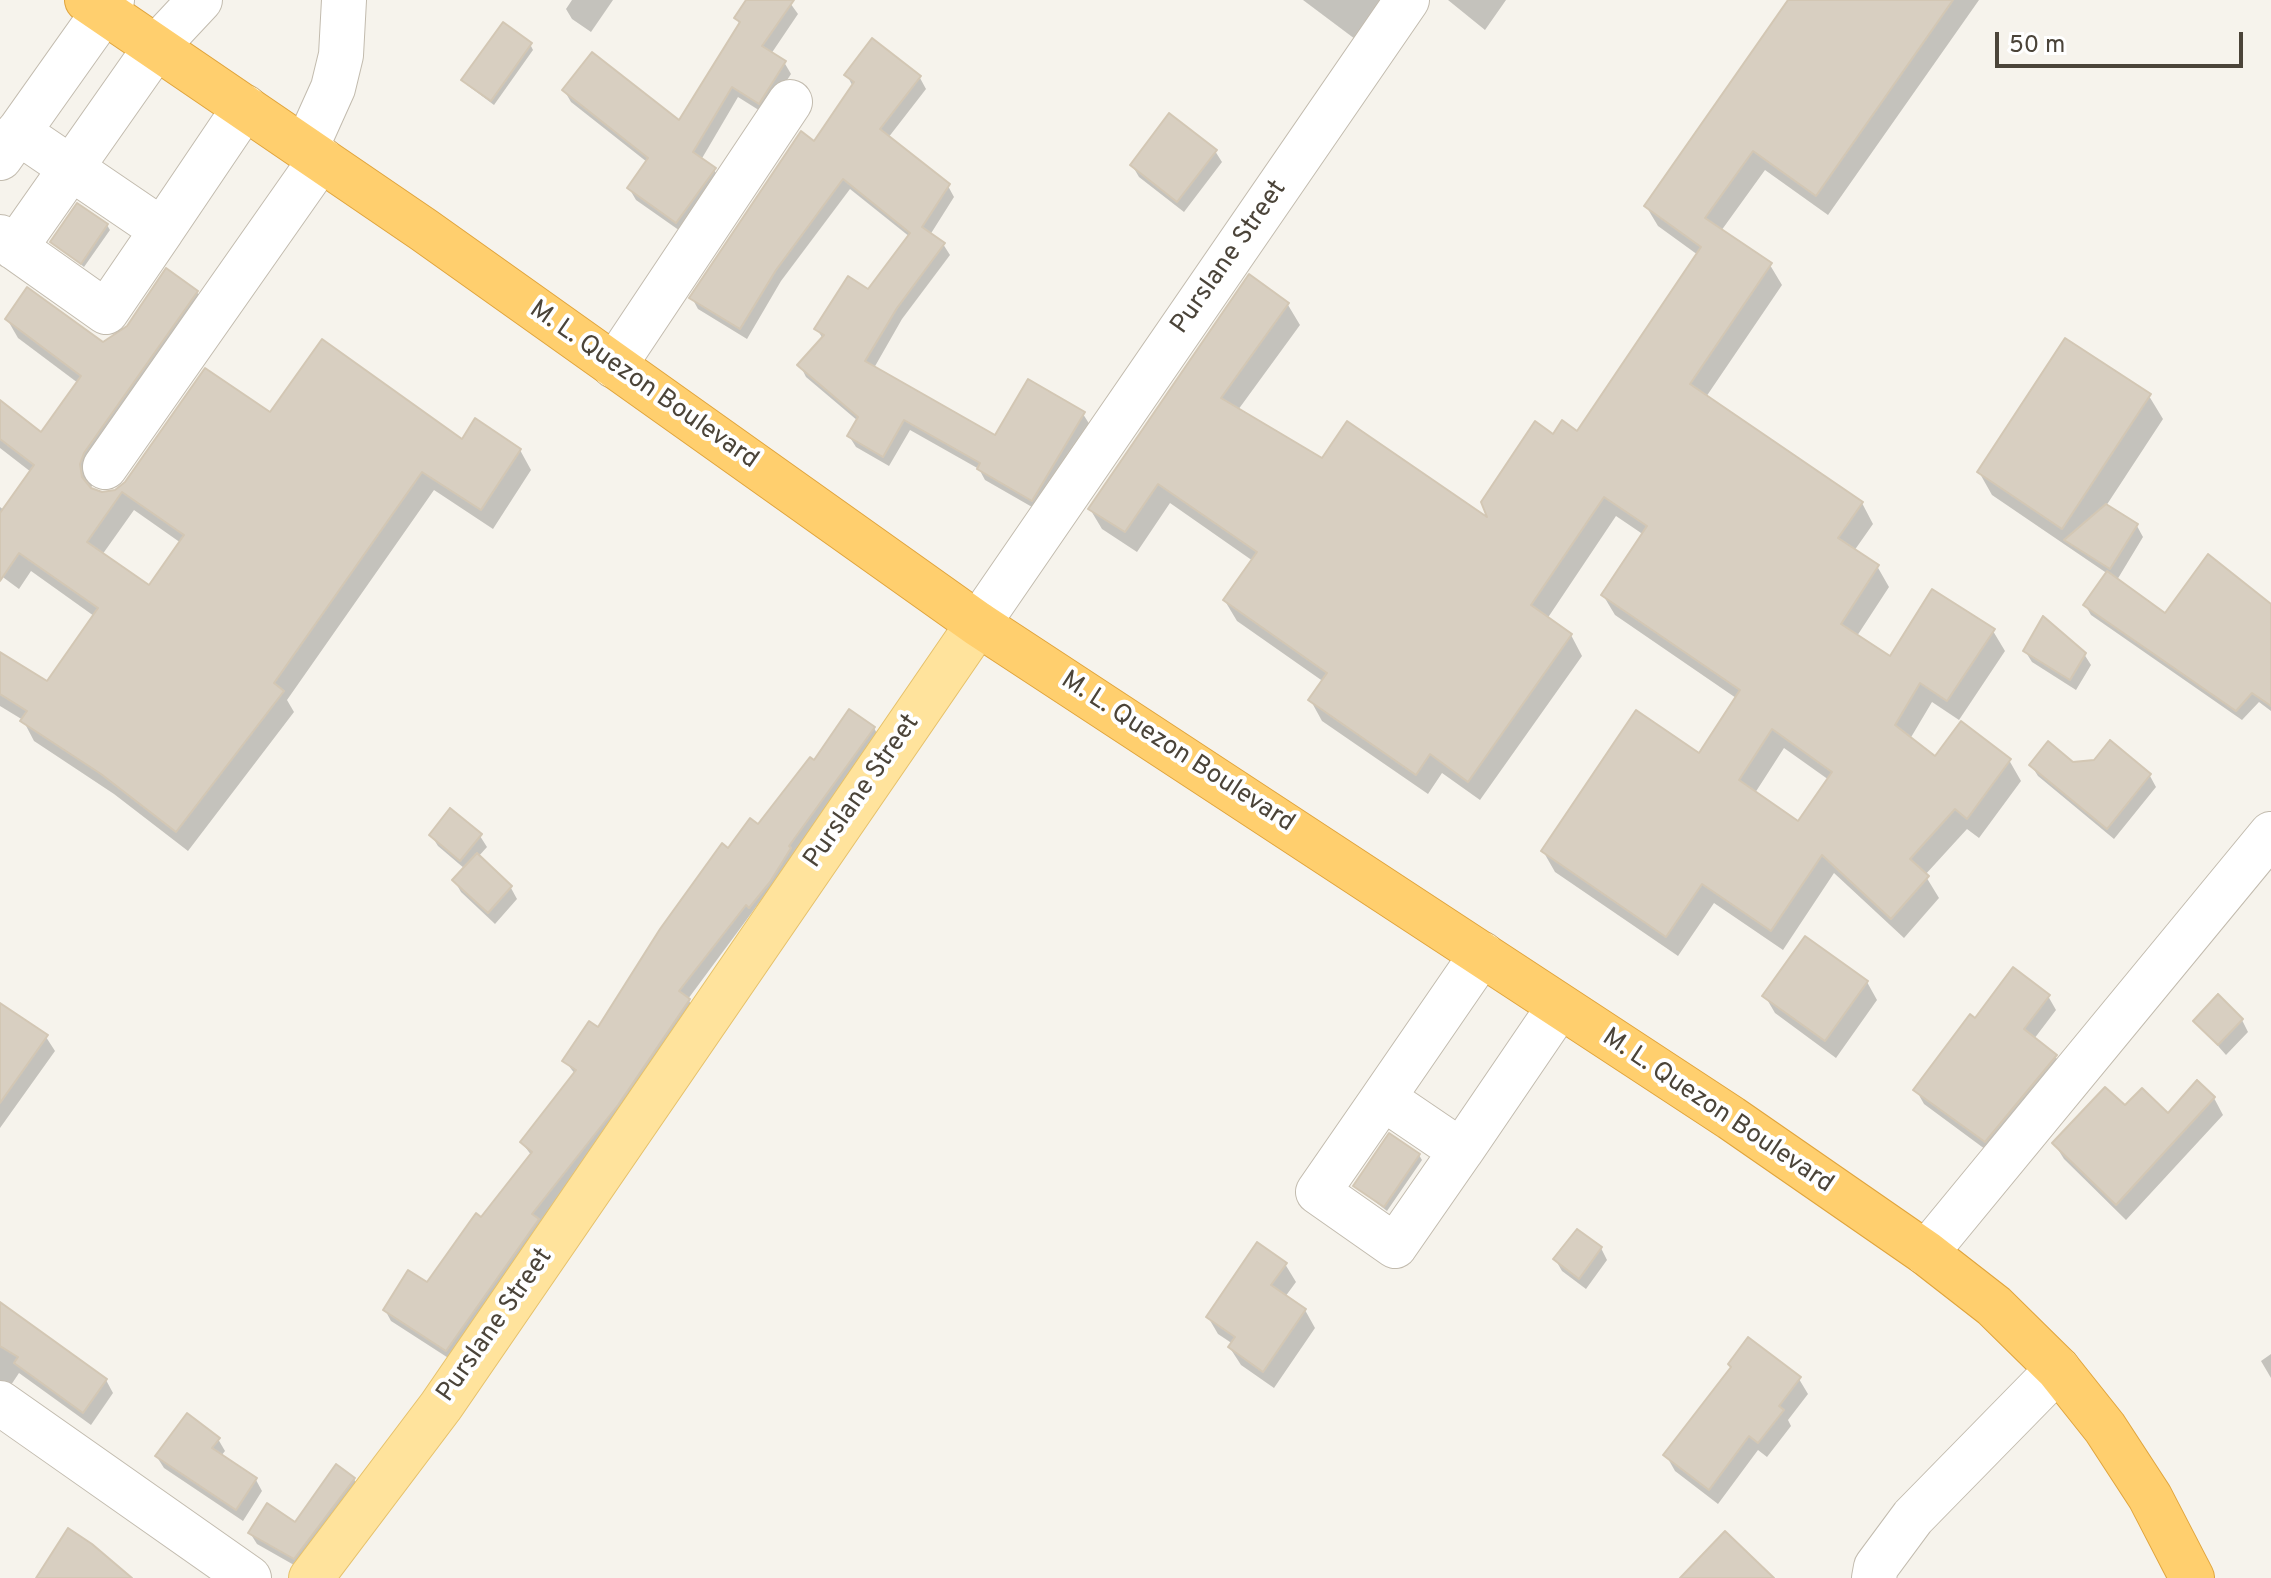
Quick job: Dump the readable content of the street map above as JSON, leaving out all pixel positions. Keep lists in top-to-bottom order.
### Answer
{
  "streets": {
    "highway": ["M. L. Quezon Boulevard"],
    "main road": ["Purslane Street"]
  },
  "crossings": [
    ["Purslane Street", "M. L. Quezon Boulevard"]
  ],
  "scale_bar": "50 m"
}
